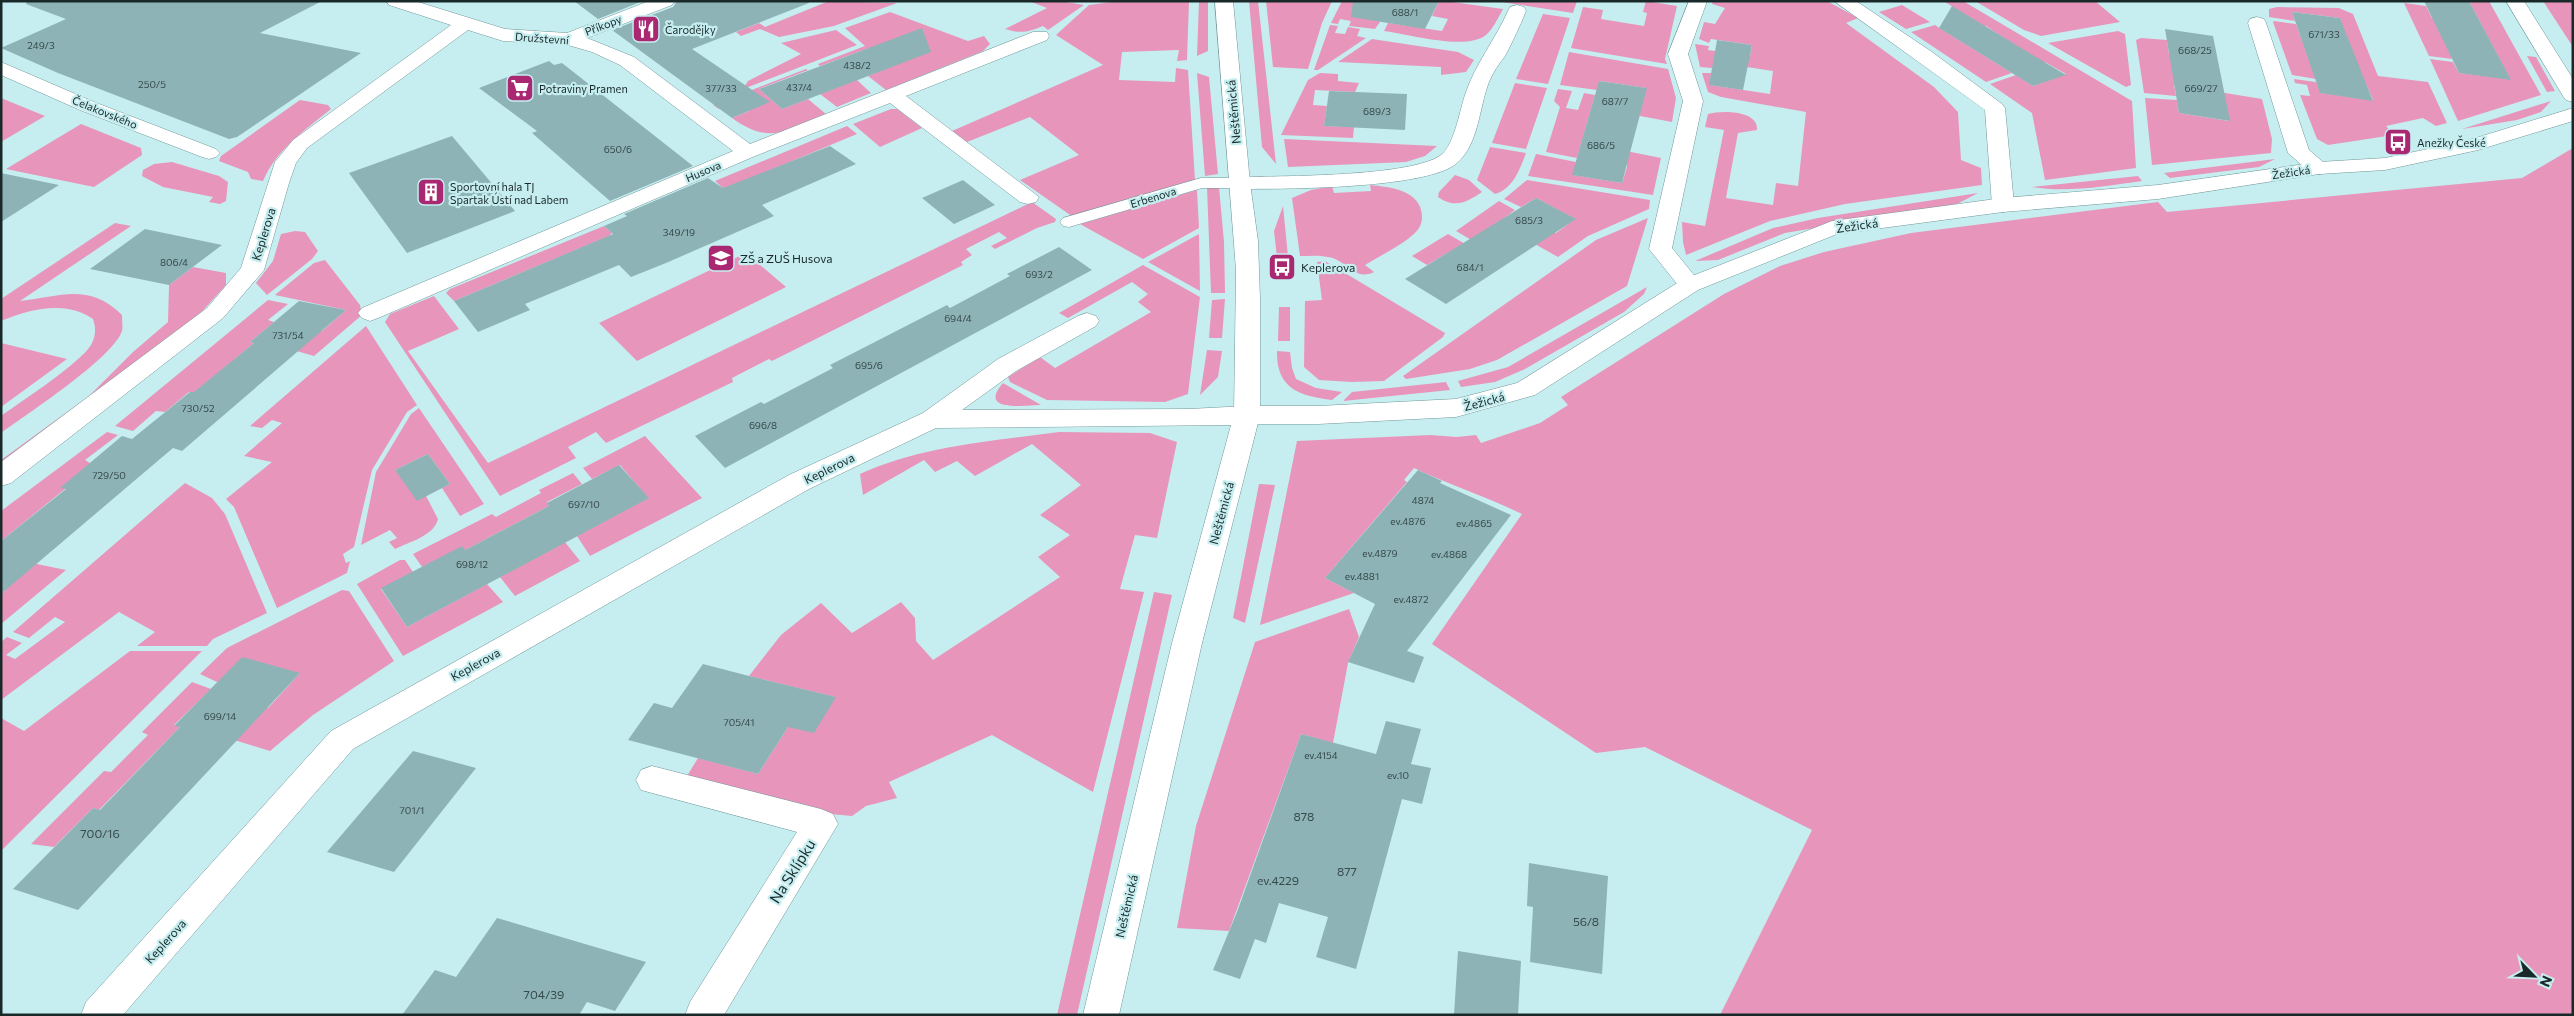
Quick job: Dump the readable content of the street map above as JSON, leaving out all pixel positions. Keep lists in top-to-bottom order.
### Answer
{
  "streets": {
    "street": [
      "Příkopy",
      "Družstevní",
      "Čelakovského",
      "Neštěmická",
      "Husova",
      "Žežická",
      "Erbenova",
      "Keplerova",
      "Na Sklípku"
    ]
  },
  "crossings": [
    ["Příkopy", "Družstevní"],
    ["Družstevní", "Husova"],
    ["Družstevní", "Keplerova"],
    ["Neštěmická", "Žežická"],
    ["Neštěmická", "Erbenova"],
    ["Neštěmická", "Keplerova"],
    ["Žežická", "Keplerova"]
  ],
  "places": {
    "restaurant": ["Čarodějky"],
    "supermarket": ["Potraviny Pramen"],
    "bus stop": ["Anežky České", "Keplerova"],
    "building": ["Sportovní hala TJ Spartak Ústí nad Labem"],
    "school or university": ["ZŠ a ZUŠ Husova"]
  },
  "house_numbers": [
    "688/1",
    "671/33",
    "249/3",
    "668/25",
    "438/2",
    "250/5",
    "437/4",
    "377/33",
    "669/27",
    "687/7",
    "689/3",
    "686/5",
    "650/6",
    "685/3",
    "349/19",
    "806/4",
    "684/1",
    "693/2",
    "694/4",
    "731/54",
    "695/6",
    "730/52",
    "696/8",
    "729/50",
    "4874",
    "697/10",
    "ev.4876",
    "ev.4865",
    "ev.4879",
    "ev.4868",
    "698/12",
    "ev.4881",
    "ev.4872",
    "699/14",
    "705/41",
    "ev.4154",
    "ev.10",
    "701/1",
    "878",
    "700/16",
    "877",
    "ev.4229",
    "56/8",
    "704/39"
  ],
  "north": "bottom right"
}
